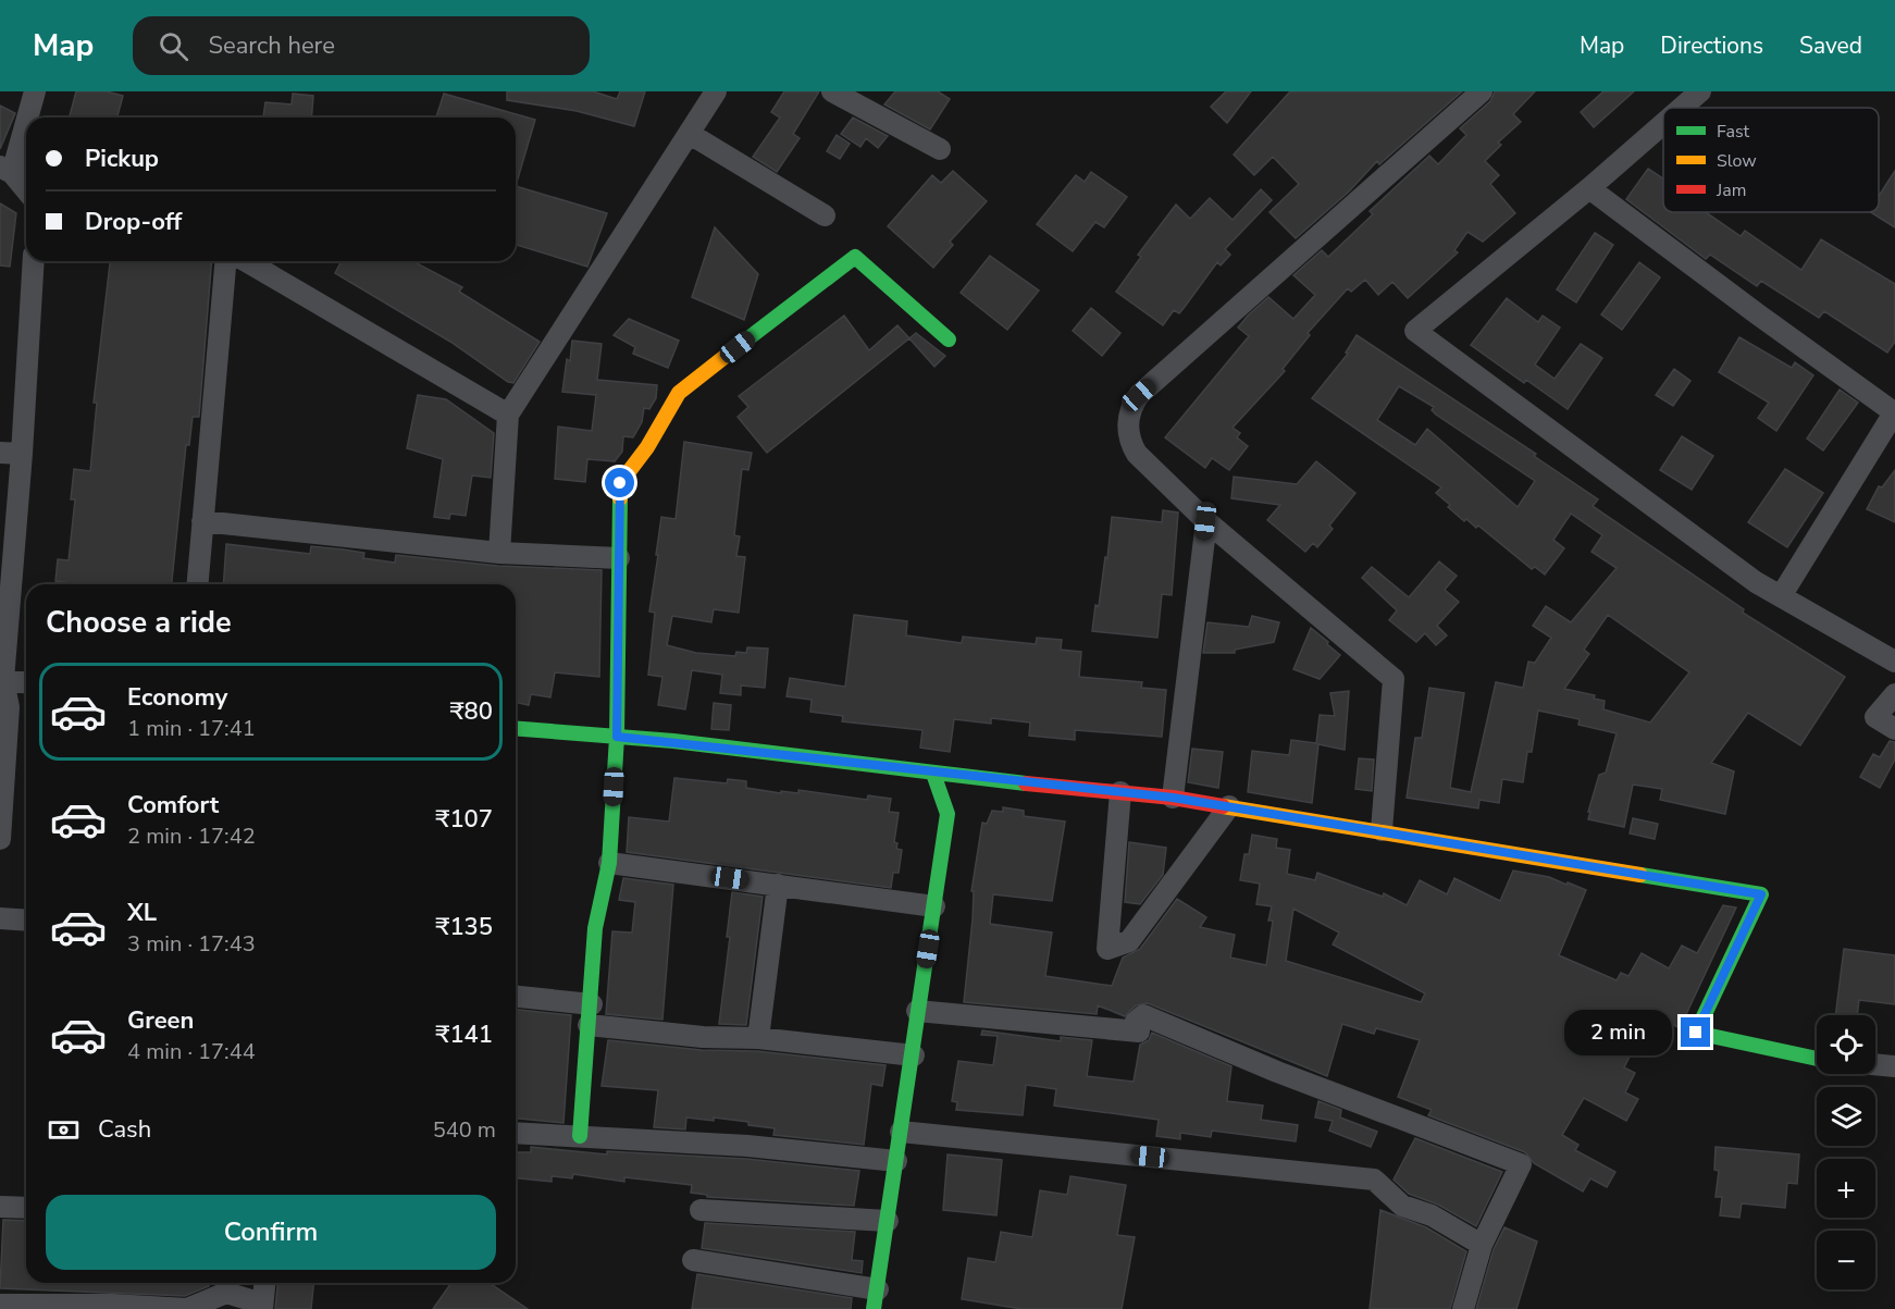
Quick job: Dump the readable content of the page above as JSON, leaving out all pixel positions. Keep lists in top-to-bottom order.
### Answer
{
  "legend": ["Fast", "Slow", "Jam"],
  "page": {
    "header": "Map",
    "search": "Search here",
    "nav": ["Map", "Directions", "Saved"],
    "banner": ["Pickup", "Drop-off"],
    "heading": "Choose a ride",
    "list": [
      {
        "name": "Economy",
        "note": "1 min · 17:41",
        "value": "₹80"
      },
      {
        "name": "Comfort",
        "note": "2 min · 17:42",
        "value": "₹107"
      },
      {
        "name": "XL",
        "note": "3 min · 17:43",
        "value": "₹135"
      },
      {
        "name": "Green",
        "note": "4 min · 17:44",
        "value": "₹141"
      }
    ],
    "bubble": "2 min",
    "map_buttons": ["+", "−"],
    "pay": ["Cash", "540 m"],
    "buttons": "Confirm"
  }
}
